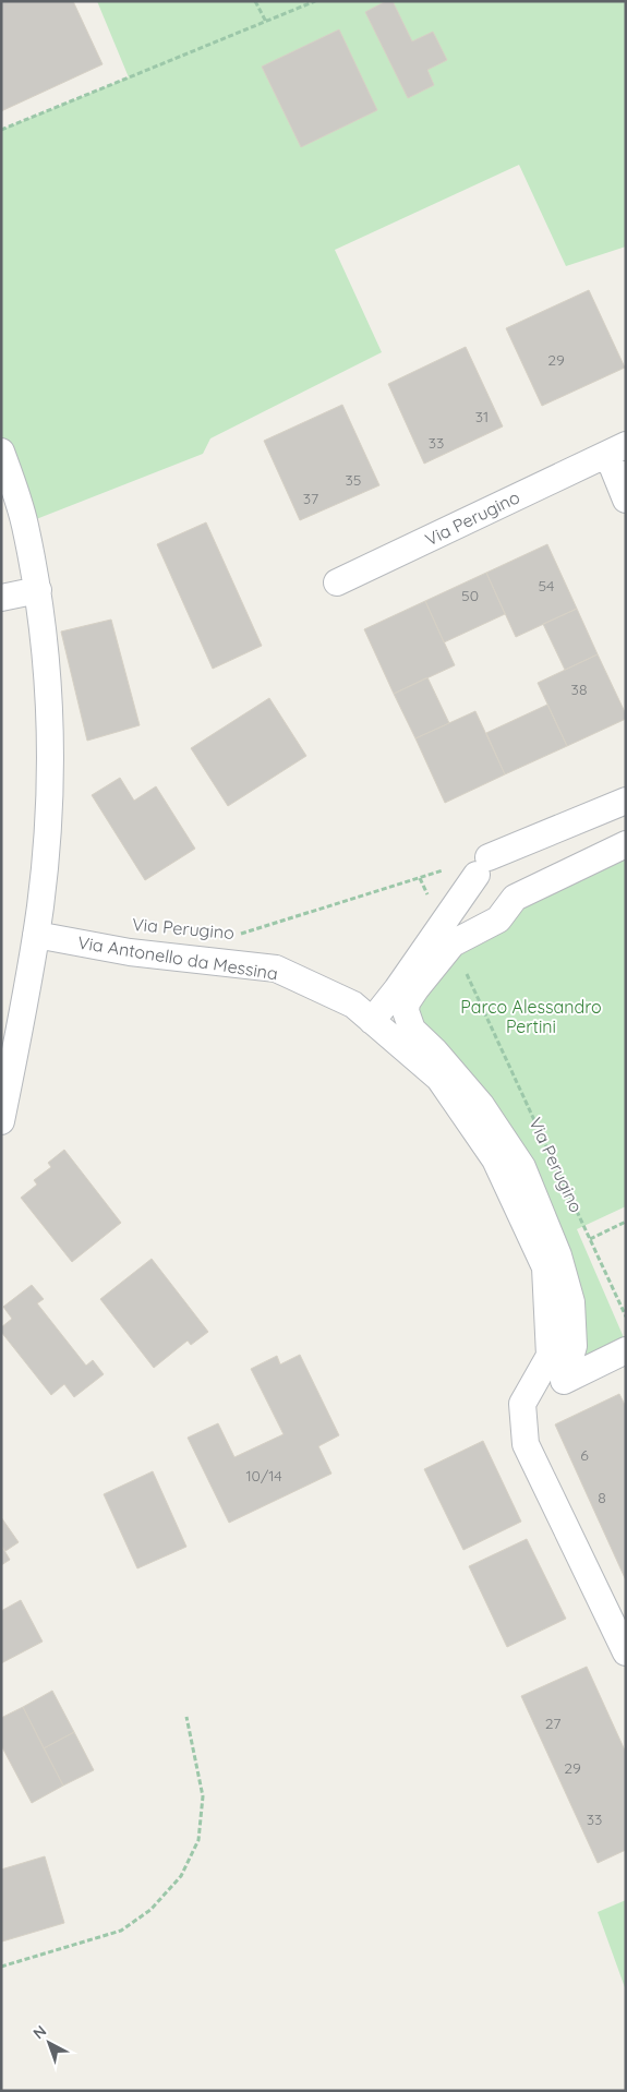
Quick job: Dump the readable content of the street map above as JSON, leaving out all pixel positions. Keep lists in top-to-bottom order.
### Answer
{
  "streets": {
    "street": ["Via Perugino", "Via Antonello da Messina"]
  },
  "parks": ["Parco Alessandro Pertini"],
  "house_numbers": [
    "29",
    "31",
    "33",
    "35",
    "37",
    "54",
    "50",
    "38",
    "6",
    "10/14",
    "8",
    "27",
    "29",
    "33"
  ],
  "north": "top left"
}
